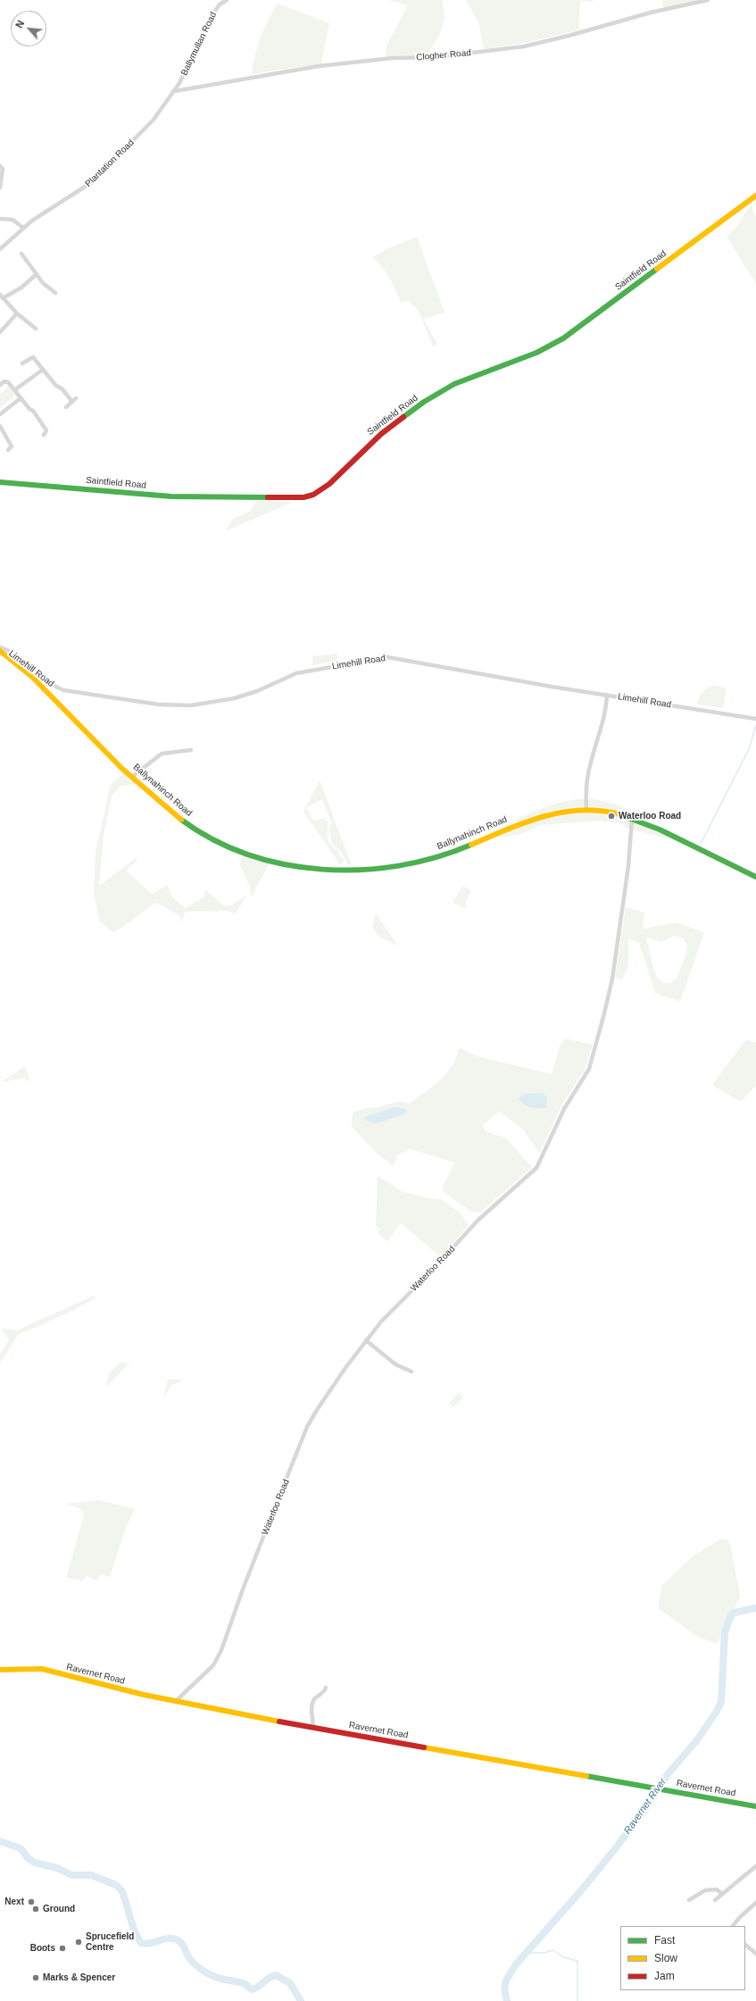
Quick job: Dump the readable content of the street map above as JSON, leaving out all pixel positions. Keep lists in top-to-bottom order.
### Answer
{
  "streets": {
    "street": [
      "Ballymullan Road",
      "Clogher Road",
      "Plantation Road",
      "Saintfield Road",
      "Limehill Road",
      "Ballynahinch Road",
      "Waterloo Road",
      "Ravernet Road"
    ]
  },
  "crossings": [
    ["Ballymullan Road", "Clogher Road"],
    ["Ballymullan Road", "Plantation Road"],
    ["Clogher Road", "Plantation Road"],
    ["Ballynahinch Road", "Waterloo Road"],
    ["Waterloo Road", "Ravernet Road"]
  ],
  "water": ["Ravernet River"],
  "places": [
    "Waterloo Road",
    "Next",
    "Ground",
    "Sprucefield Centre",
    "Boots",
    "Marks & Spencer"
  ],
  "legend": ["Fast", "Slow", "Jam"],
  "north": "top left"
}
